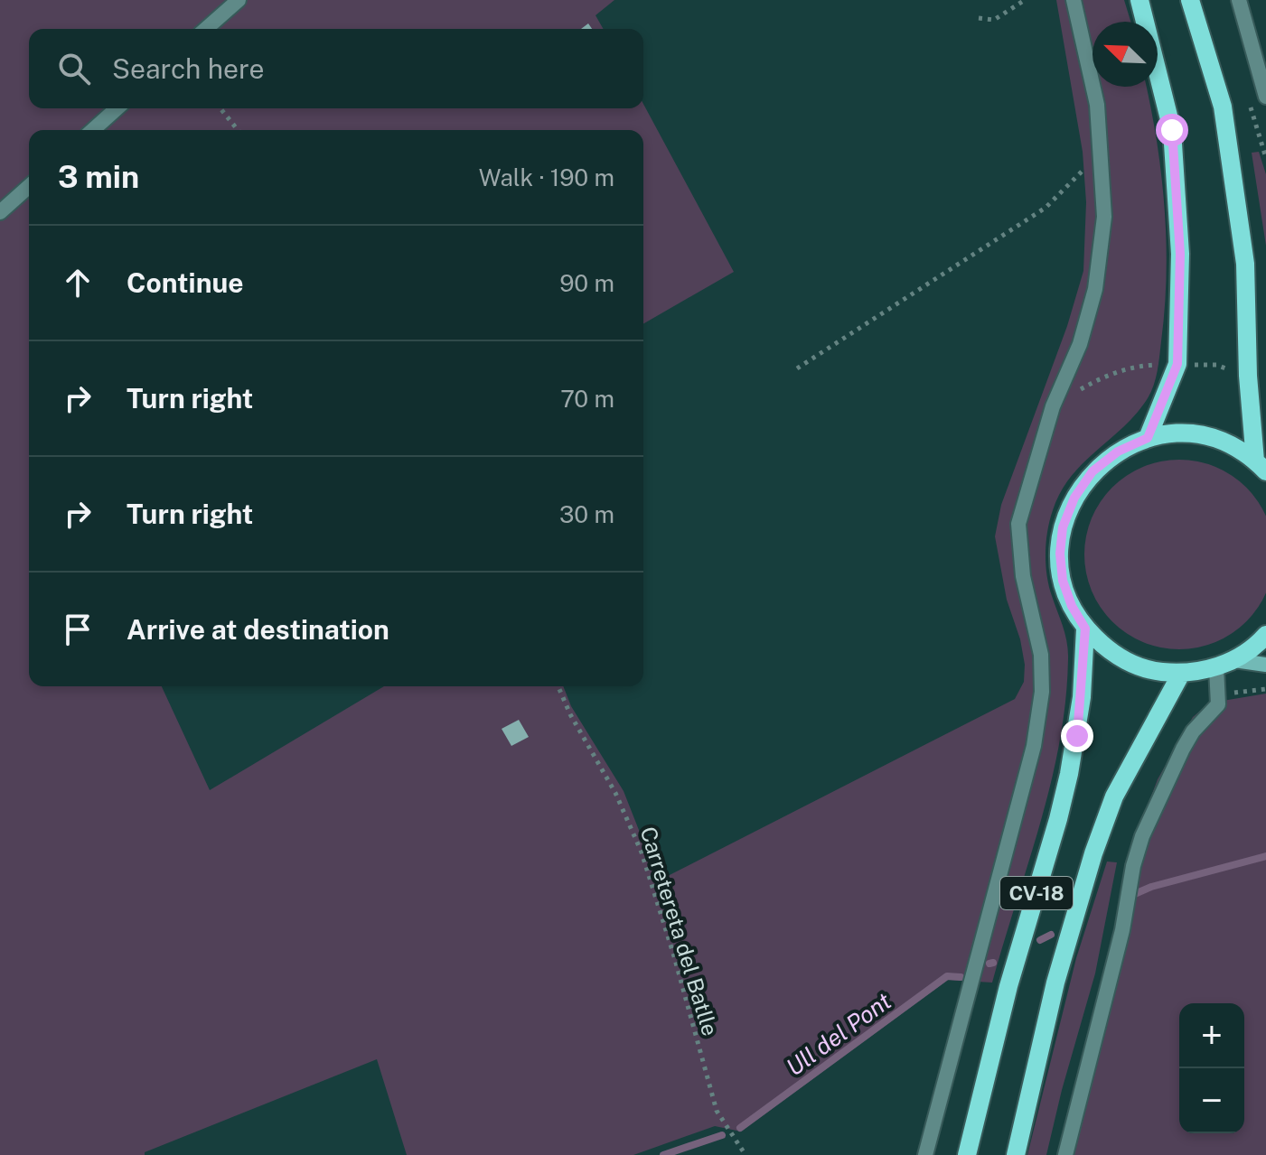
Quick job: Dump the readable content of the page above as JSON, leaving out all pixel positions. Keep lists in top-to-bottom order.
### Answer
{
  "streets": {
    "main road": ["CV-18"],
    "path": ["Carretereta del Batlle"]
  },
  "water": ["Ull del Pont"],
  "north": "top left",
  "page": {
    "search": "Search here",
    "heading": ["3 min", "Walk · 190 m"],
    "list": [
      ["Continue", "90 m"],
      ["Turn right", "70 m"],
      ["Turn right", "30 m"],
      "Arrive at destination"
    ],
    "map_buttons": ["+", "−"]
  }
}
